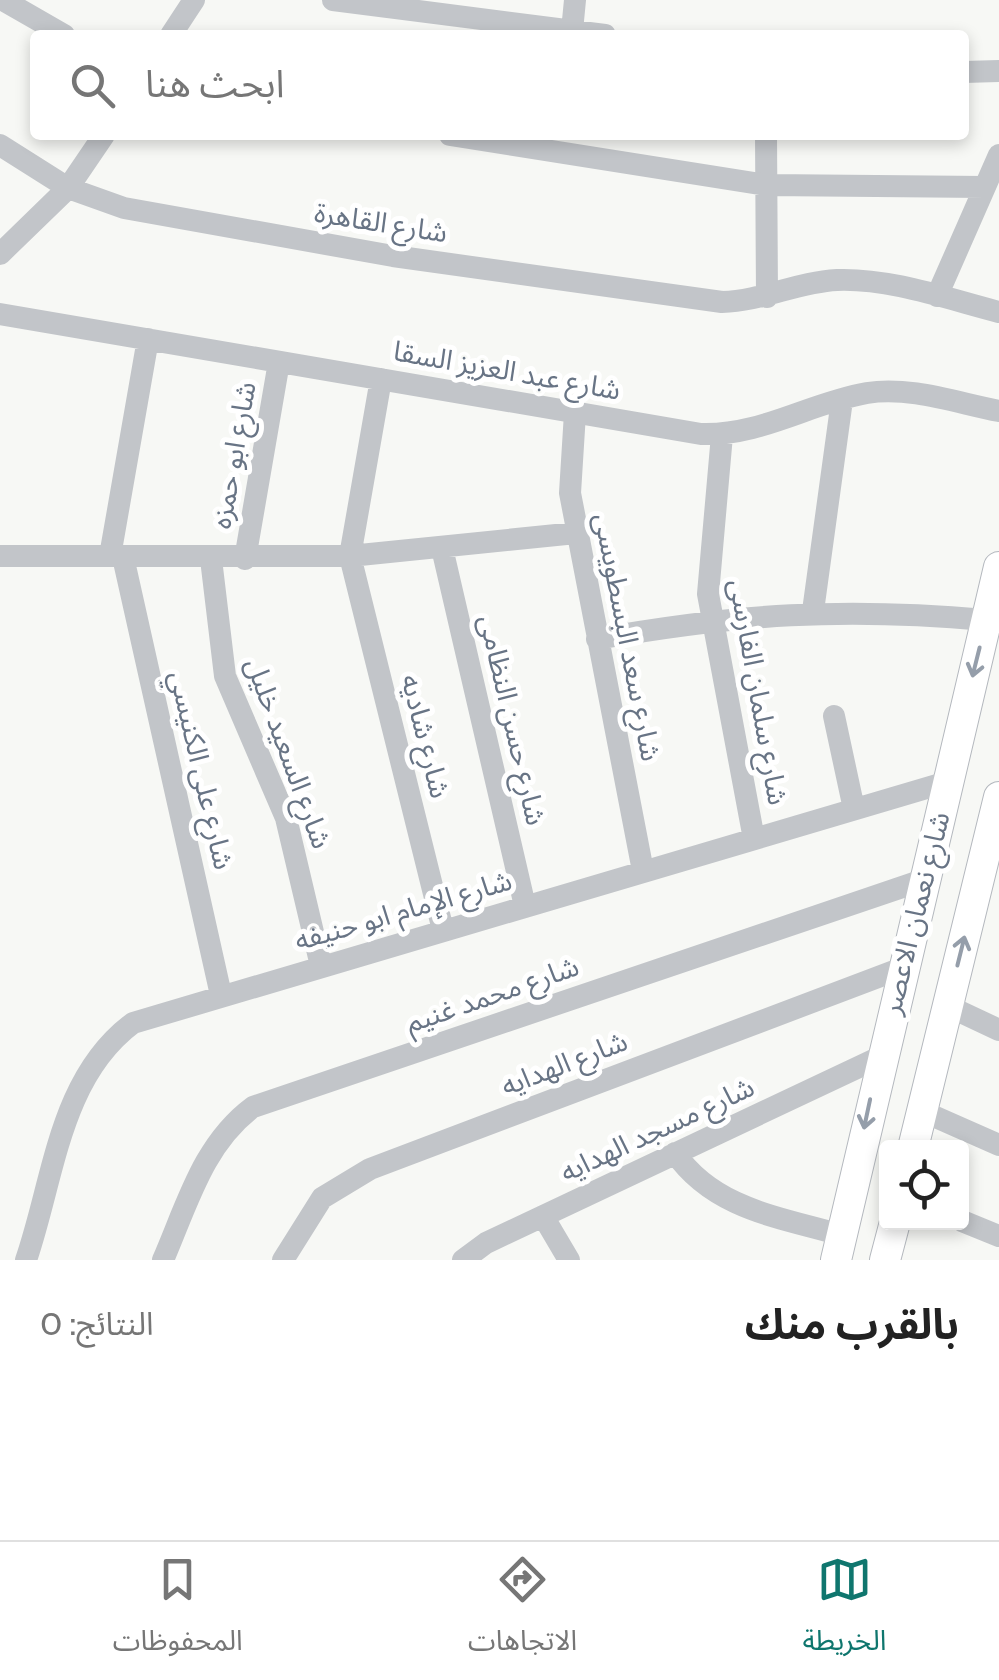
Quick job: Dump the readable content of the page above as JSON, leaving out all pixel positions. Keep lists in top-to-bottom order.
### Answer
{
  "streets": {
    "main road": ["شارع نعمان الاعصر"],
    "street": [
      "شارع القاهرة",
      "شارع عبد العزيز السقا",
      "شارع ابو حمزه",
      "شارع سعد البسطويسى",
      "شارع سلمان الفارسى",
      "شارع حسن النظامى",
      "شارع شاديه",
      "شارع السعيد خليل",
      "شارع على الكنيسي",
      "شارع الإمام ابو حنيفه",
      "شارع محمد غنيم",
      "شارع الهدايه",
      "شارع مسجد الهدايه"
    ]
  },
  "crossings": [
    ["شارع عبد العزيز السقا", "شارع ابو حمزه"],
    ["شارع عبد العزيز السقا", "شارع سعد البسطويسى"],
    ["شارع عبد العزيز السقا", "شارع سلمان الفارسى"],
    ["شارع سعد البسطويسى", "شارع الإمام ابو حنيفه"],
    ["شارع سلمان الفارسى", "شارع الإمام ابو حنيفه"],
    ["شارع حسن النظامى", "شارع الإمام ابو حنيفه"],
    ["شارع شاديه", "شارع الإمام ابو حنيفه"],
    ["شارع السعيد خليل", "شارع الإمام ابو حنيفه"],
    ["شارع على الكنيسي", "شارع الإمام ابو حنيفه"],
    ["شارع الإمام ابو حنيفه", "شارع نعمان الاعصر"],
    ["شارع نعمان الاعصر", "شارع محمد غنيم"],
    ["شارع نعمان الاعصر", "شارع الهدايه"],
    ["شارع نعمان الاعصر", "شارع مسجد الهدايه"]
  ],
  "page": {
    "search": "ابحث هنا",
    "heading": ["بالقرب منك", "النتائج: 0"],
    "nav": ["الخريطة", "الاتجاهات", "المحفوظات"]
  }
}
